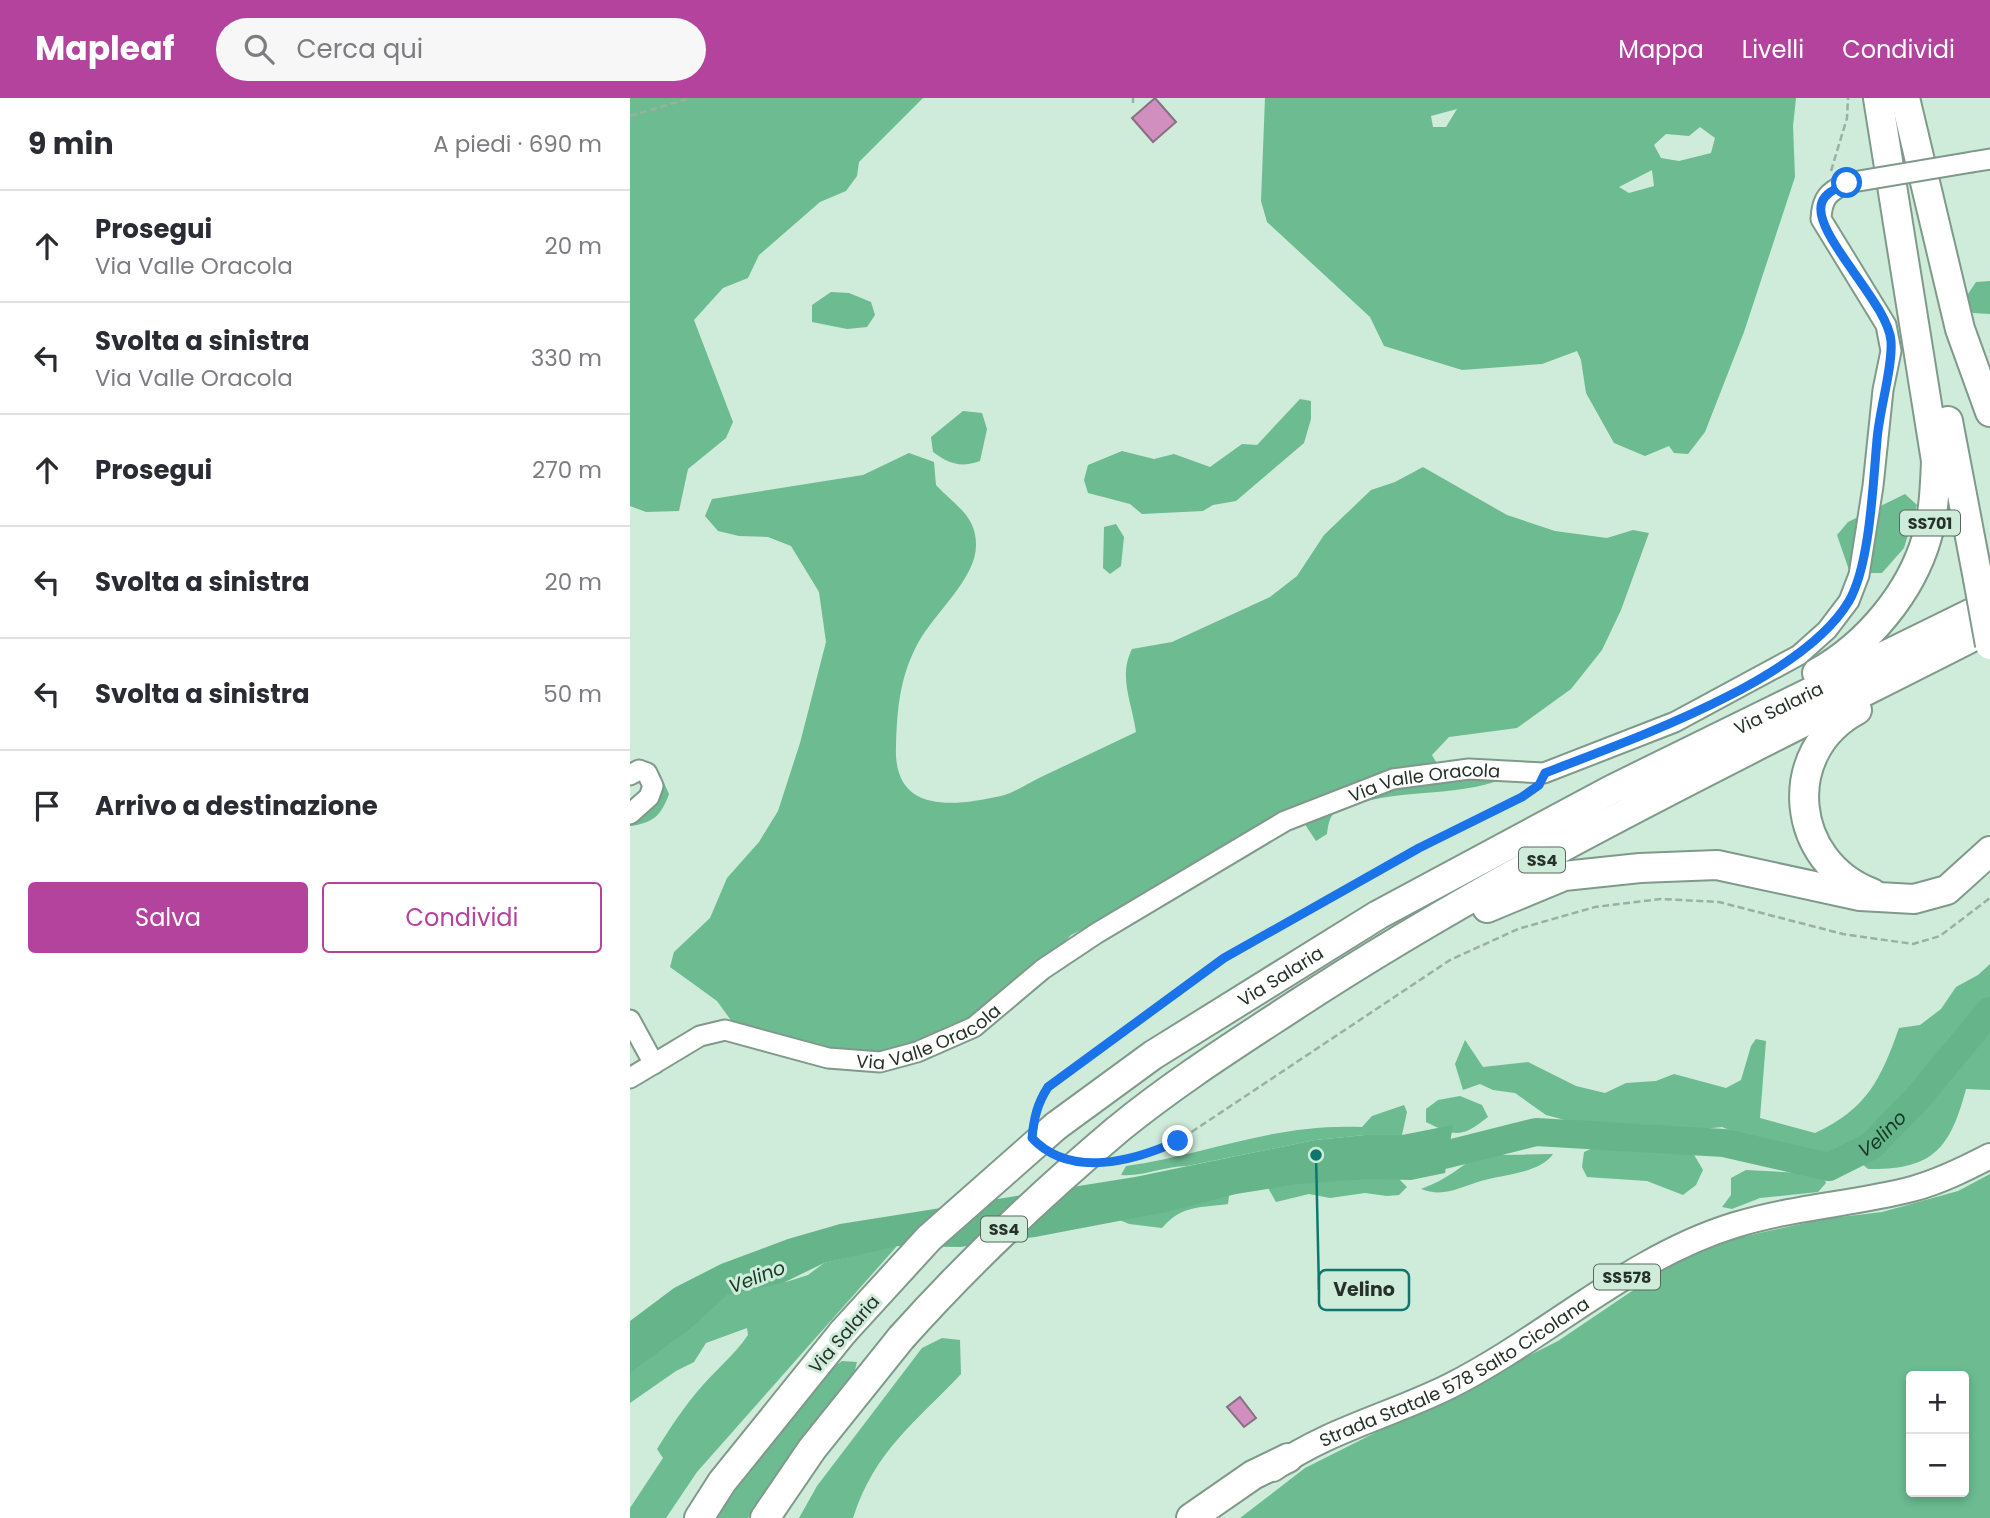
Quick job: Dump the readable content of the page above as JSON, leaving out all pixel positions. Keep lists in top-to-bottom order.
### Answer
{
  "streets": {
    "highway": ["SS701", "Via Salaria", "SS4"],
    "main road": ["SS578", "Strada Statale 578 Salto Cicolana"],
    "street": ["Via Valle Oracola"]
  },
  "crossings": [
    ["SS701", "Via Salaria"]
  ],
  "water": ["Velino"],
  "places": ["Velino"],
  "page": {
    "header": "Mapleaf",
    "search": "Cerca qui",
    "nav": ["Mappa", "Livelli", "Condividi"],
    "heading": ["9 min", "A piedi · 690 m"],
    "list": [
      ["Prosegui", "Via Valle Oracola", "20 m"],
      ["Svolta a sinistra", "Via Valle Oracola", "330 m"],
      ["Prosegui", "270 m"],
      ["Svolta a sinistra", "20 m"],
      ["Svolta a sinistra", "50 m"],
      "Arrivo a destinazione"
    ],
    "buttons": ["Salva", "Condividi"],
    "map_buttons": ["+", "−"]
  }
}
